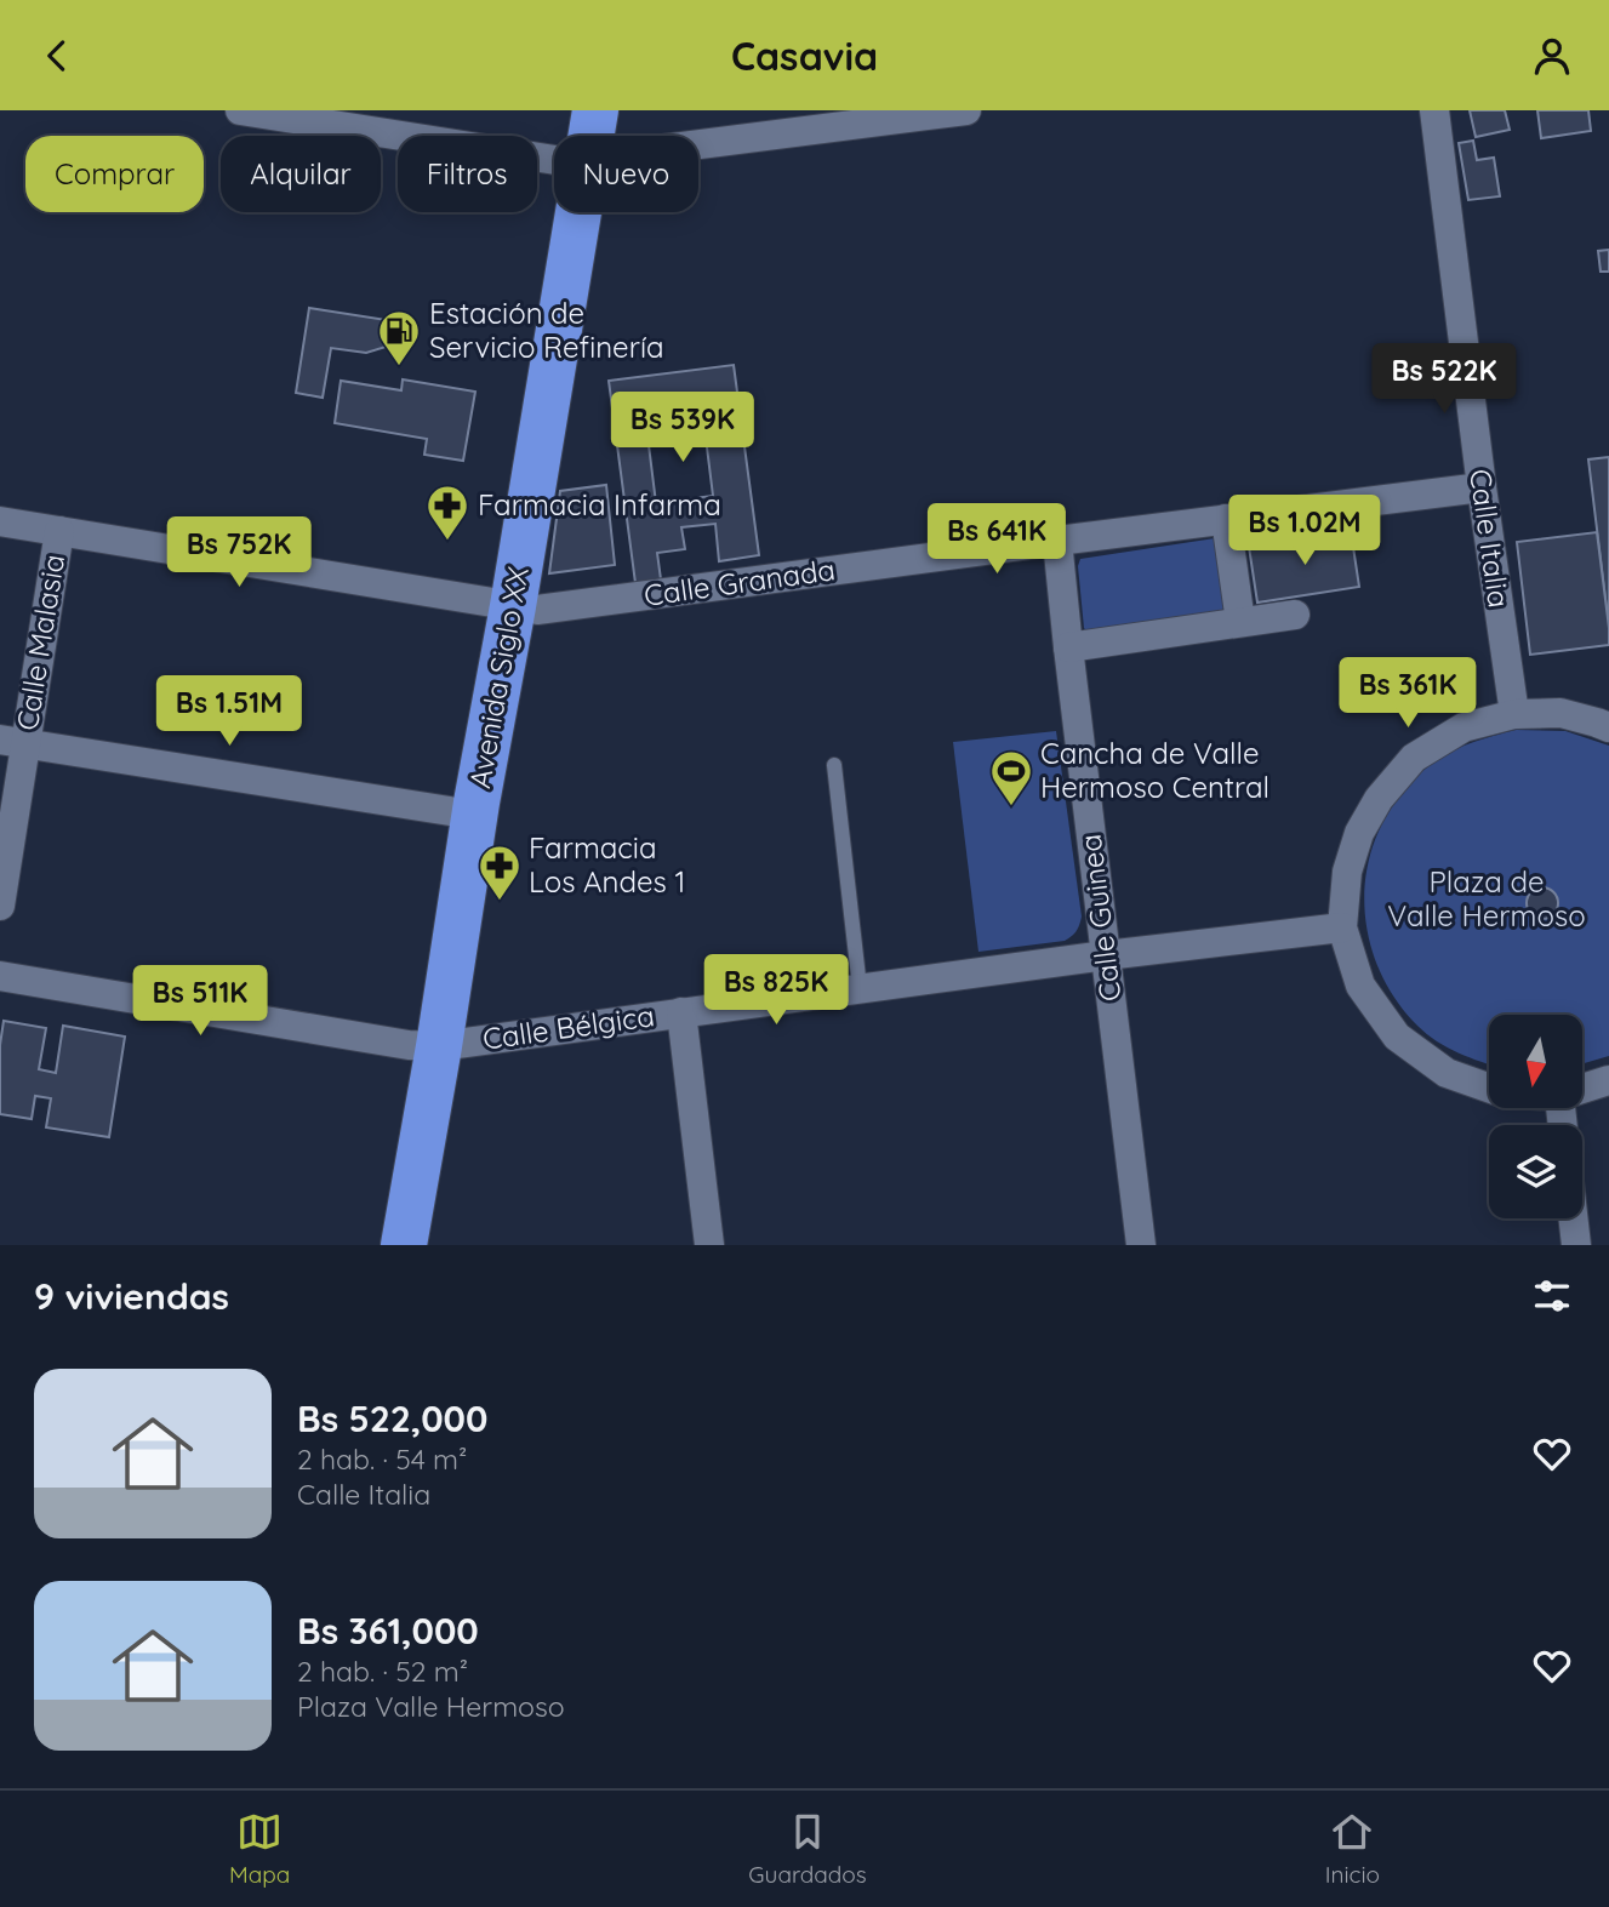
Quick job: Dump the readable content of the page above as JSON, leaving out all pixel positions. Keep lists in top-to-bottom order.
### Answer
{
  "streets": {
    "highway": ["Avenida Siglo XX"],
    "street": [
      "Calle Italia",
      "Calle Granada",
      "Calle Malasia",
      "Calle Guinea",
      "Calle Bélgica"
    ]
  },
  "crossings": [
    ["Calle Italia", "Calle Granada"],
    ["Calle Granada", "Calle Malasia"],
    ["Calle Granada", "Avenida Siglo XX"],
    ["Calle Granada", "Calle Guinea"],
    ["Avenida Siglo XX", "Calle Bélgica"],
    ["Calle Guinea", "Calle Bélgica"]
  ],
  "parks": ["Plaza de Valle Hermoso"],
  "places": {
    "fuel station": ["Estación de Servicio Refinería"],
    "pharmacy": ["Farmacia Infarma", "Farmacia Los Andes 1"],
    "sports": ["Cancha de Valle Hermoso Central"]
  },
  "north": "bottom",
  "page": {
    "header": "Casavia",
    "chip": [
      "Comprar",
      "Alquilar",
      "Filtros",
      "Nuevo"
    ],
    "price": [
      "Bs 522K",
      "Bs 539K",
      "Bs 1.02M",
      "Bs 641K",
      "Bs 752K",
      "Bs 361K",
      "Bs 1.51M",
      "Bs 825K",
      "Bs 511K"
    ],
    "heading": "9 viviendas",
    "list": [
      {
        "name": "Bs 522,000",
        "note": "2 hab. · 54 m² · Calle Italia"
      },
      {
        "name": "Bs 361,000",
        "note": "2 hab. · 52 m² · Plaza Valle Hermoso"
      }
    ],
    "tabs": ["Mapa", "Guardados", "Inicio"]
  }
}
